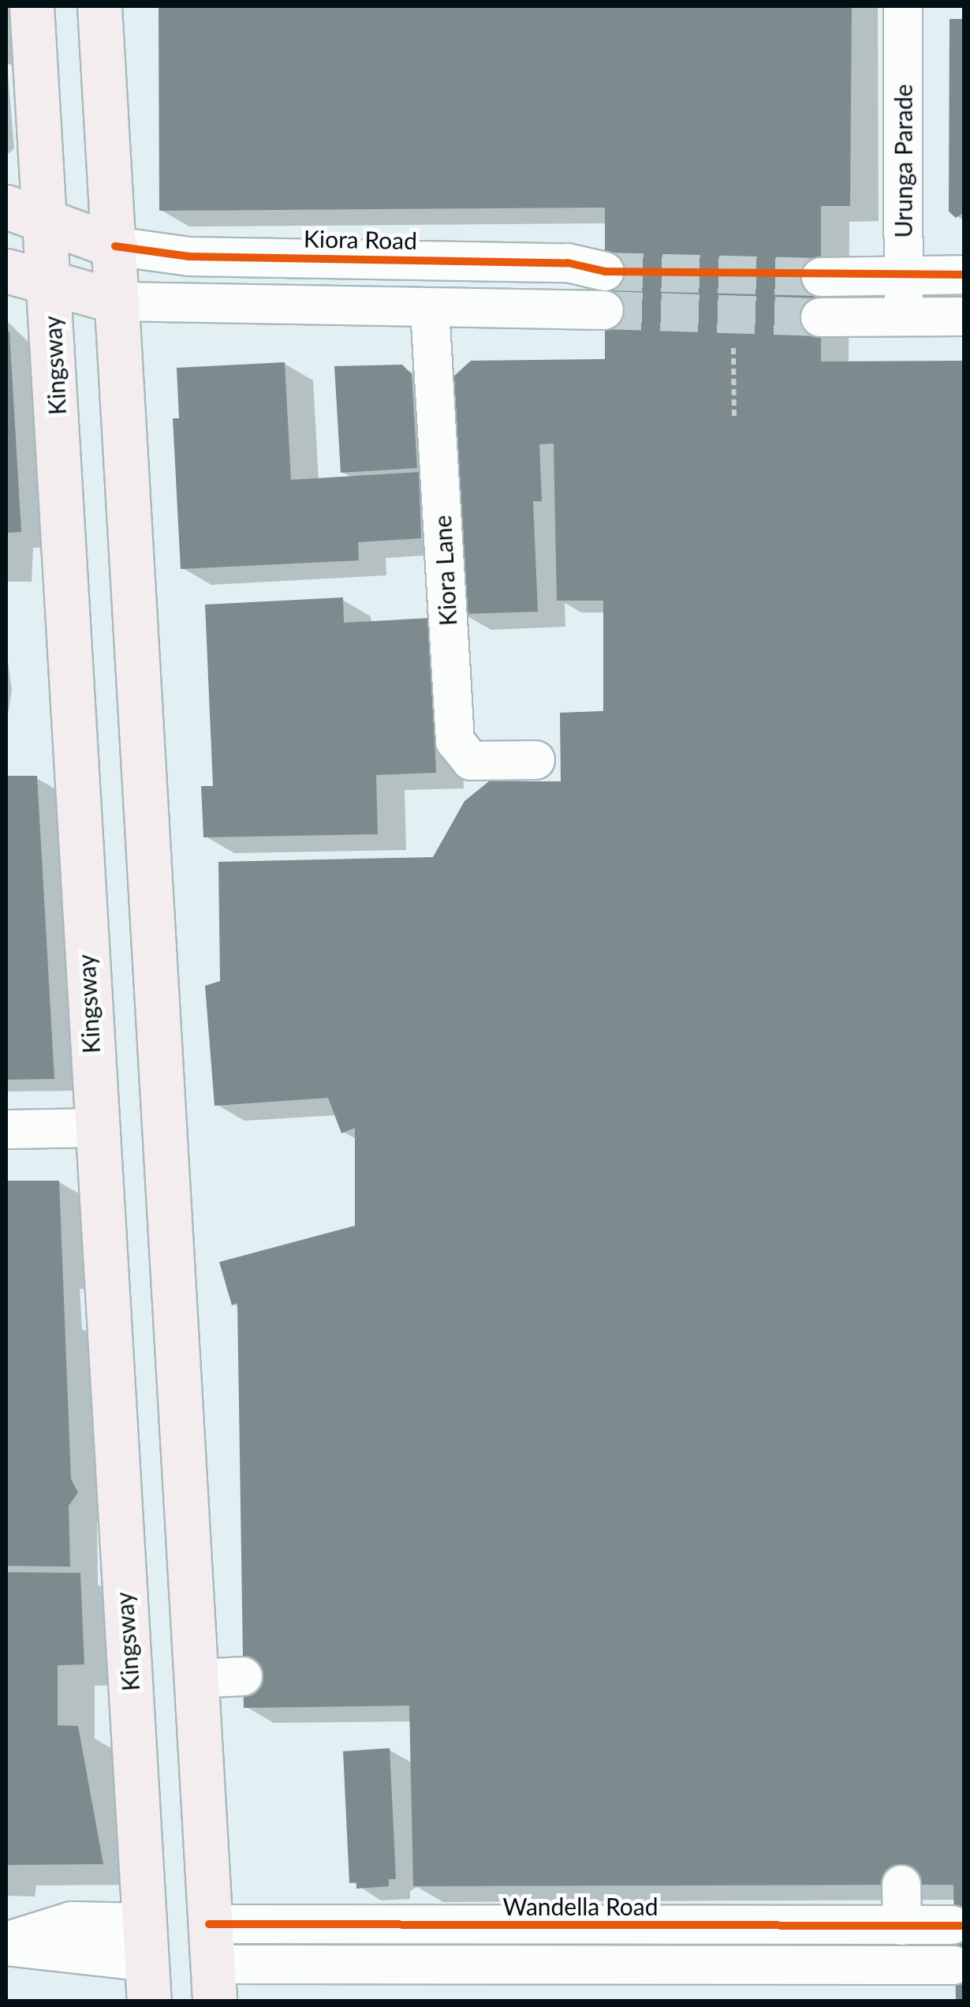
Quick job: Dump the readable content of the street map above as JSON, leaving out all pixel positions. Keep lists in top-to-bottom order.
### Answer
{
  "streets": {
    "main road": ["Kiora Road", "Kingsway", "Wandella Road"],
    "street": ["Urunga Parade", "Kiora Lane"]
  },
  "crossings": [
    ["Kiora Road", "Kingsway"],
    ["Kingsway", "Wandella Road"]
  ]
}
